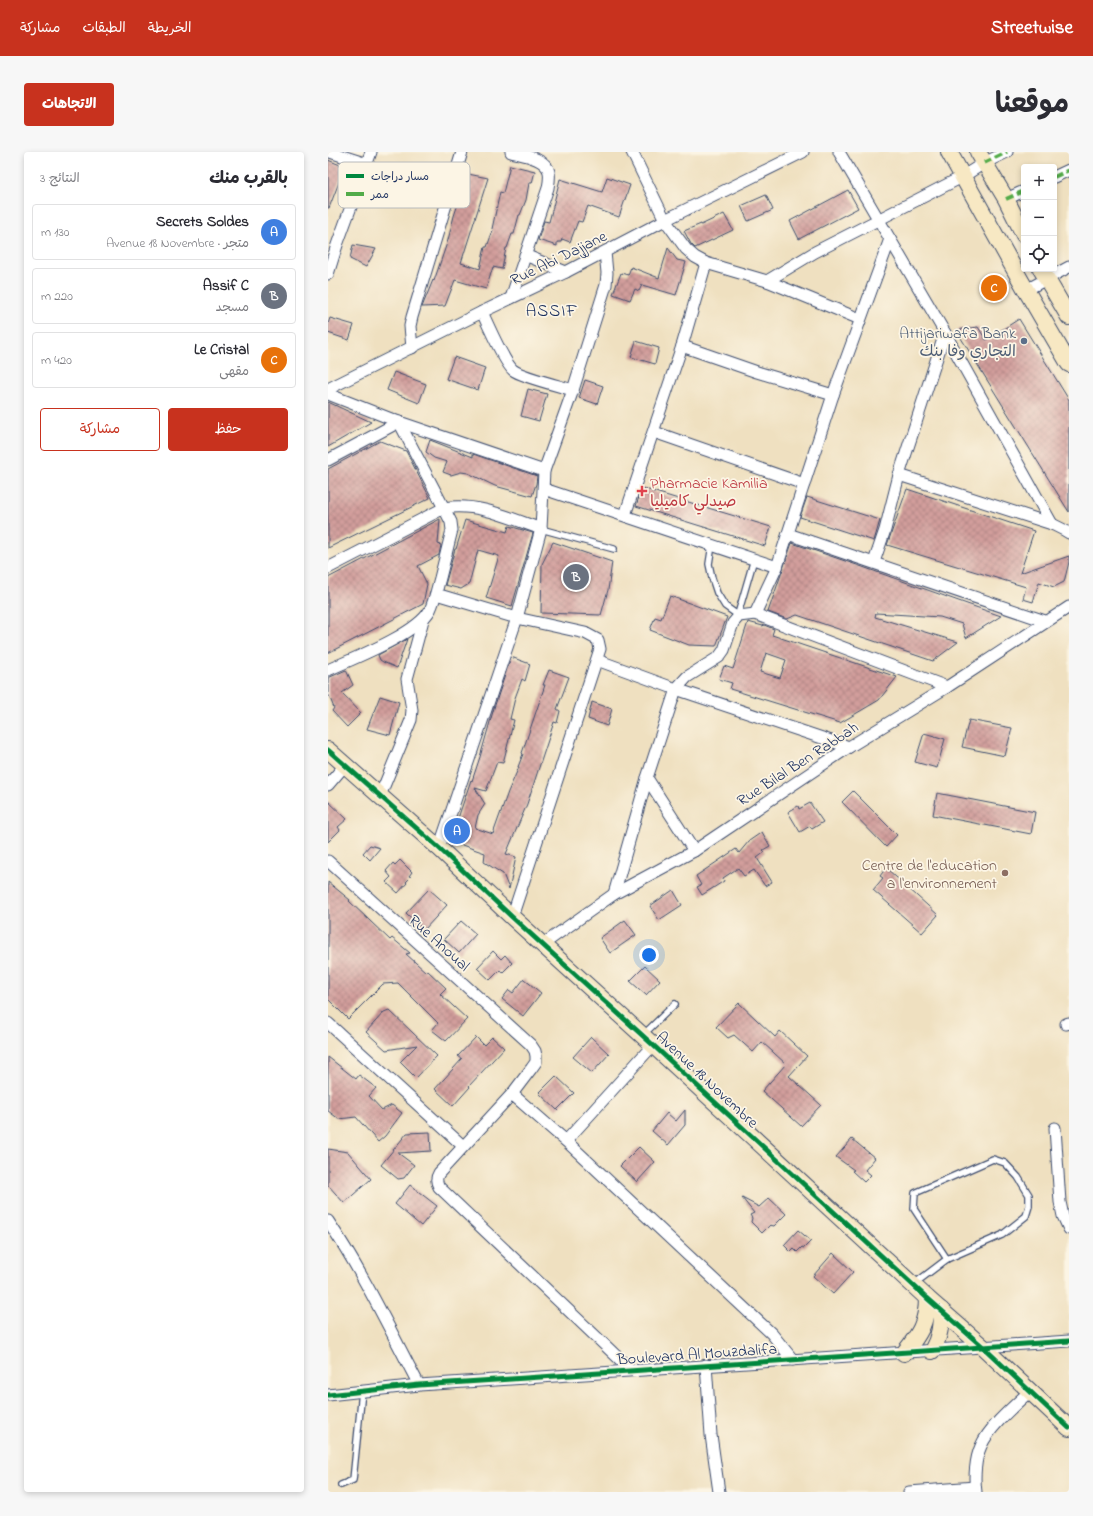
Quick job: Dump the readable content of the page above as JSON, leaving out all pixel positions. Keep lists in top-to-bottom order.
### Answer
{
  "streets": {
    "street": [
      "Rue Abi Dajjane",
      "Rue Bilal Ben Rabbah",
      "Rue Anoual",
      "Avenue 18 Novembre",
      "Boulevard Al Mouzdalifa"
    ]
  },
  "crossings": [
    ["Rue Bilal Ben Rabbah", "Avenue 18 Novembre"],
    ["Avenue 18 Novembre", "Boulevard Al Mouzdalifa"]
  ],
  "districts": ["ASSIF"],
  "places": {
    "other": ["Attijariwafa Bank التجاري وفا بنك", "Centre de l'education a l'environnement"],
    "health": ["Pharmacie Kamilia صيدلي كاميليا"]
  },
  "legend": ["مسار دراجات", "ممر"],
  "page": {
    "header": "Streetwise",
    "nav": ["الخريطة", "الطبقات", "مشاركة"],
    "title": "موقعنا",
    "buttons": [
      "الاتجاهات",
      ["حفظ", "مشاركة"]
    ],
    "heading": ["بالقرب منك", "النتائج: 3"],
    "map_buttons": ["+", "−"],
    "list": [
      {
        "mark": "A",
        "name": "Secrets Soldes",
        "note": "متجر · Avenue 18 Novembre",
        "value": "130 m"
      },
      {
        "mark": "B",
        "name": "Assif C",
        "note": "مسجد",
        "value": "220 m"
      },
      {
        "mark": "C",
        "name": "Le Cristal",
        "note": "مقهى",
        "value": "420 m"
      }
    ],
    "pins": ["C", "B", "A"]
  }
}
